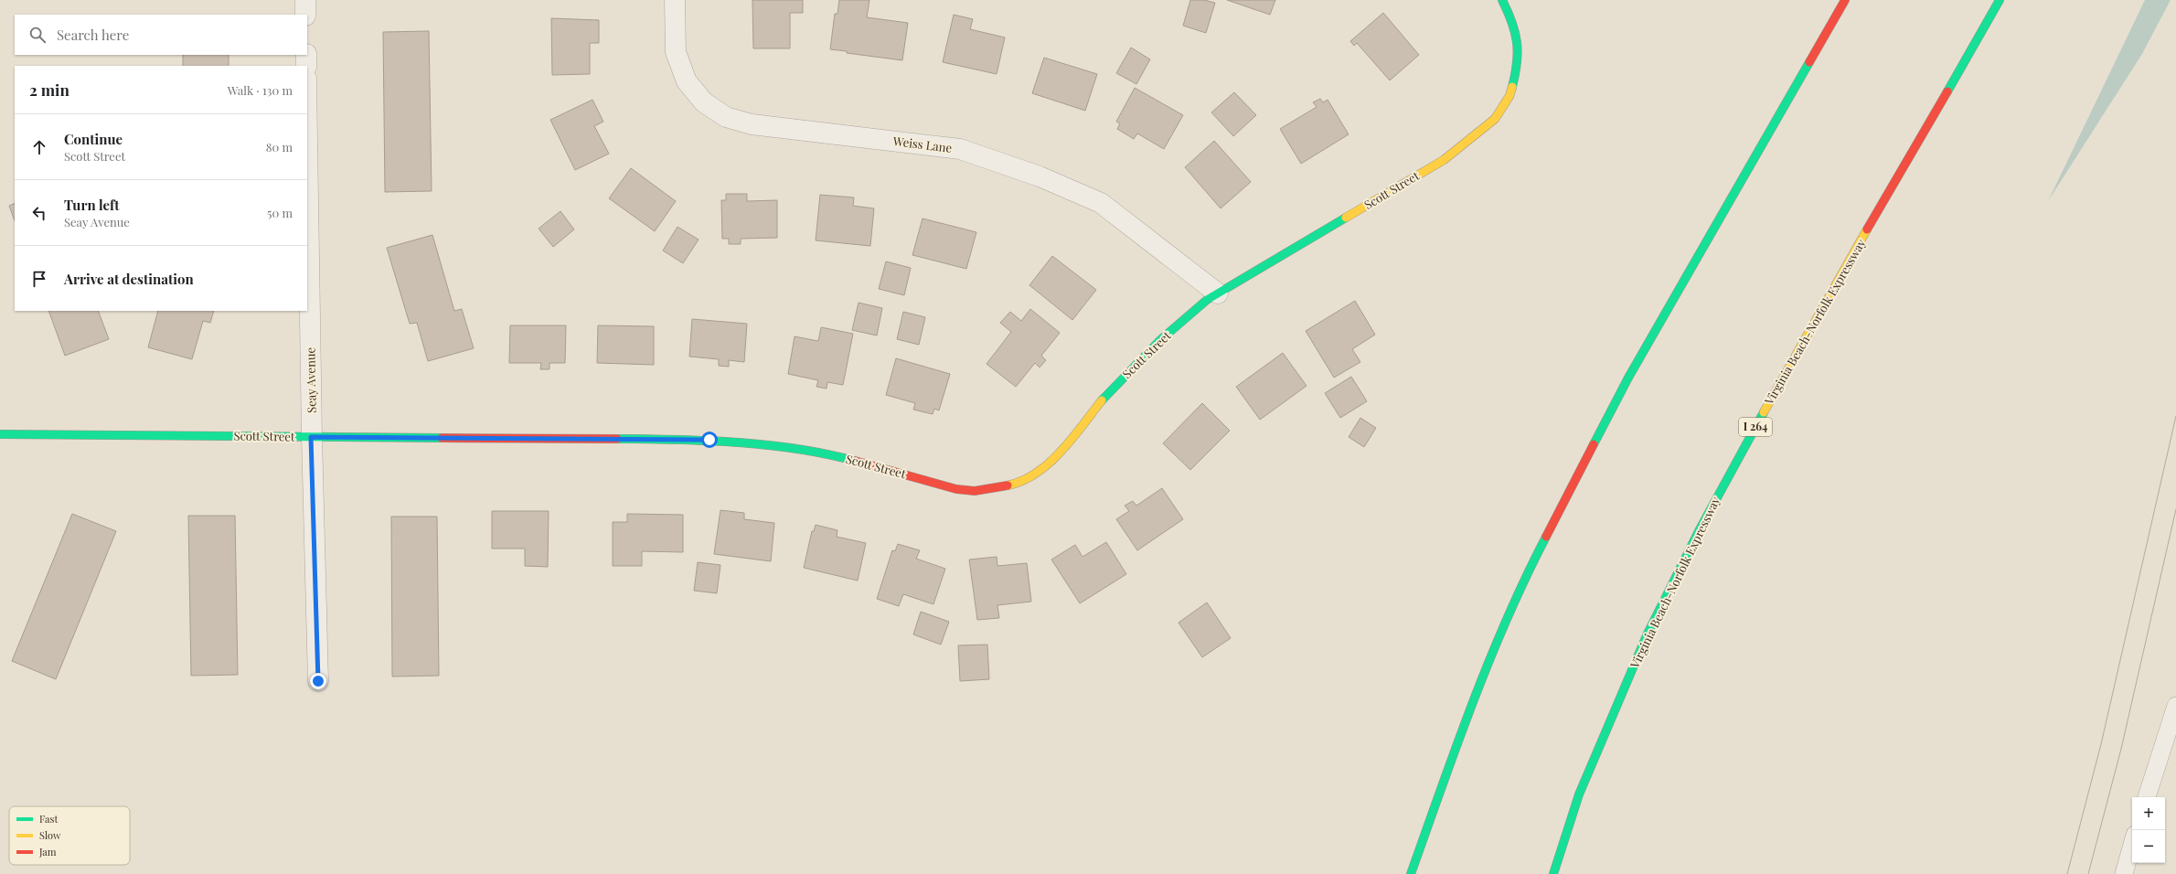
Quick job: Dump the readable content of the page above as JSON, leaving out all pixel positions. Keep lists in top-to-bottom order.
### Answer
{
  "streets": {
    "main road": ["Scott Street", "Virginia Beach-Norfolk Expressway", "I 264"],
    "street": ["Weiss Lane", "Seay Avenue"]
  },
  "crossings": [
    ["Weiss Lane", "Scott Street"],
    ["Scott Street", "Seay Avenue"]
  ],
  "legend": ["Fast", "Slow", "Jam"],
  "page": {
    "search": "Search here",
    "heading": ["2 min", "Walk · 130 m"],
    "list": [
      ["Continue", "Scott Street", "80 m"],
      ["Turn left", "Seay Avenue", "50 m"],
      "Arrive at destination"
    ],
    "map_buttons": ["+", "−"]
  }
}
